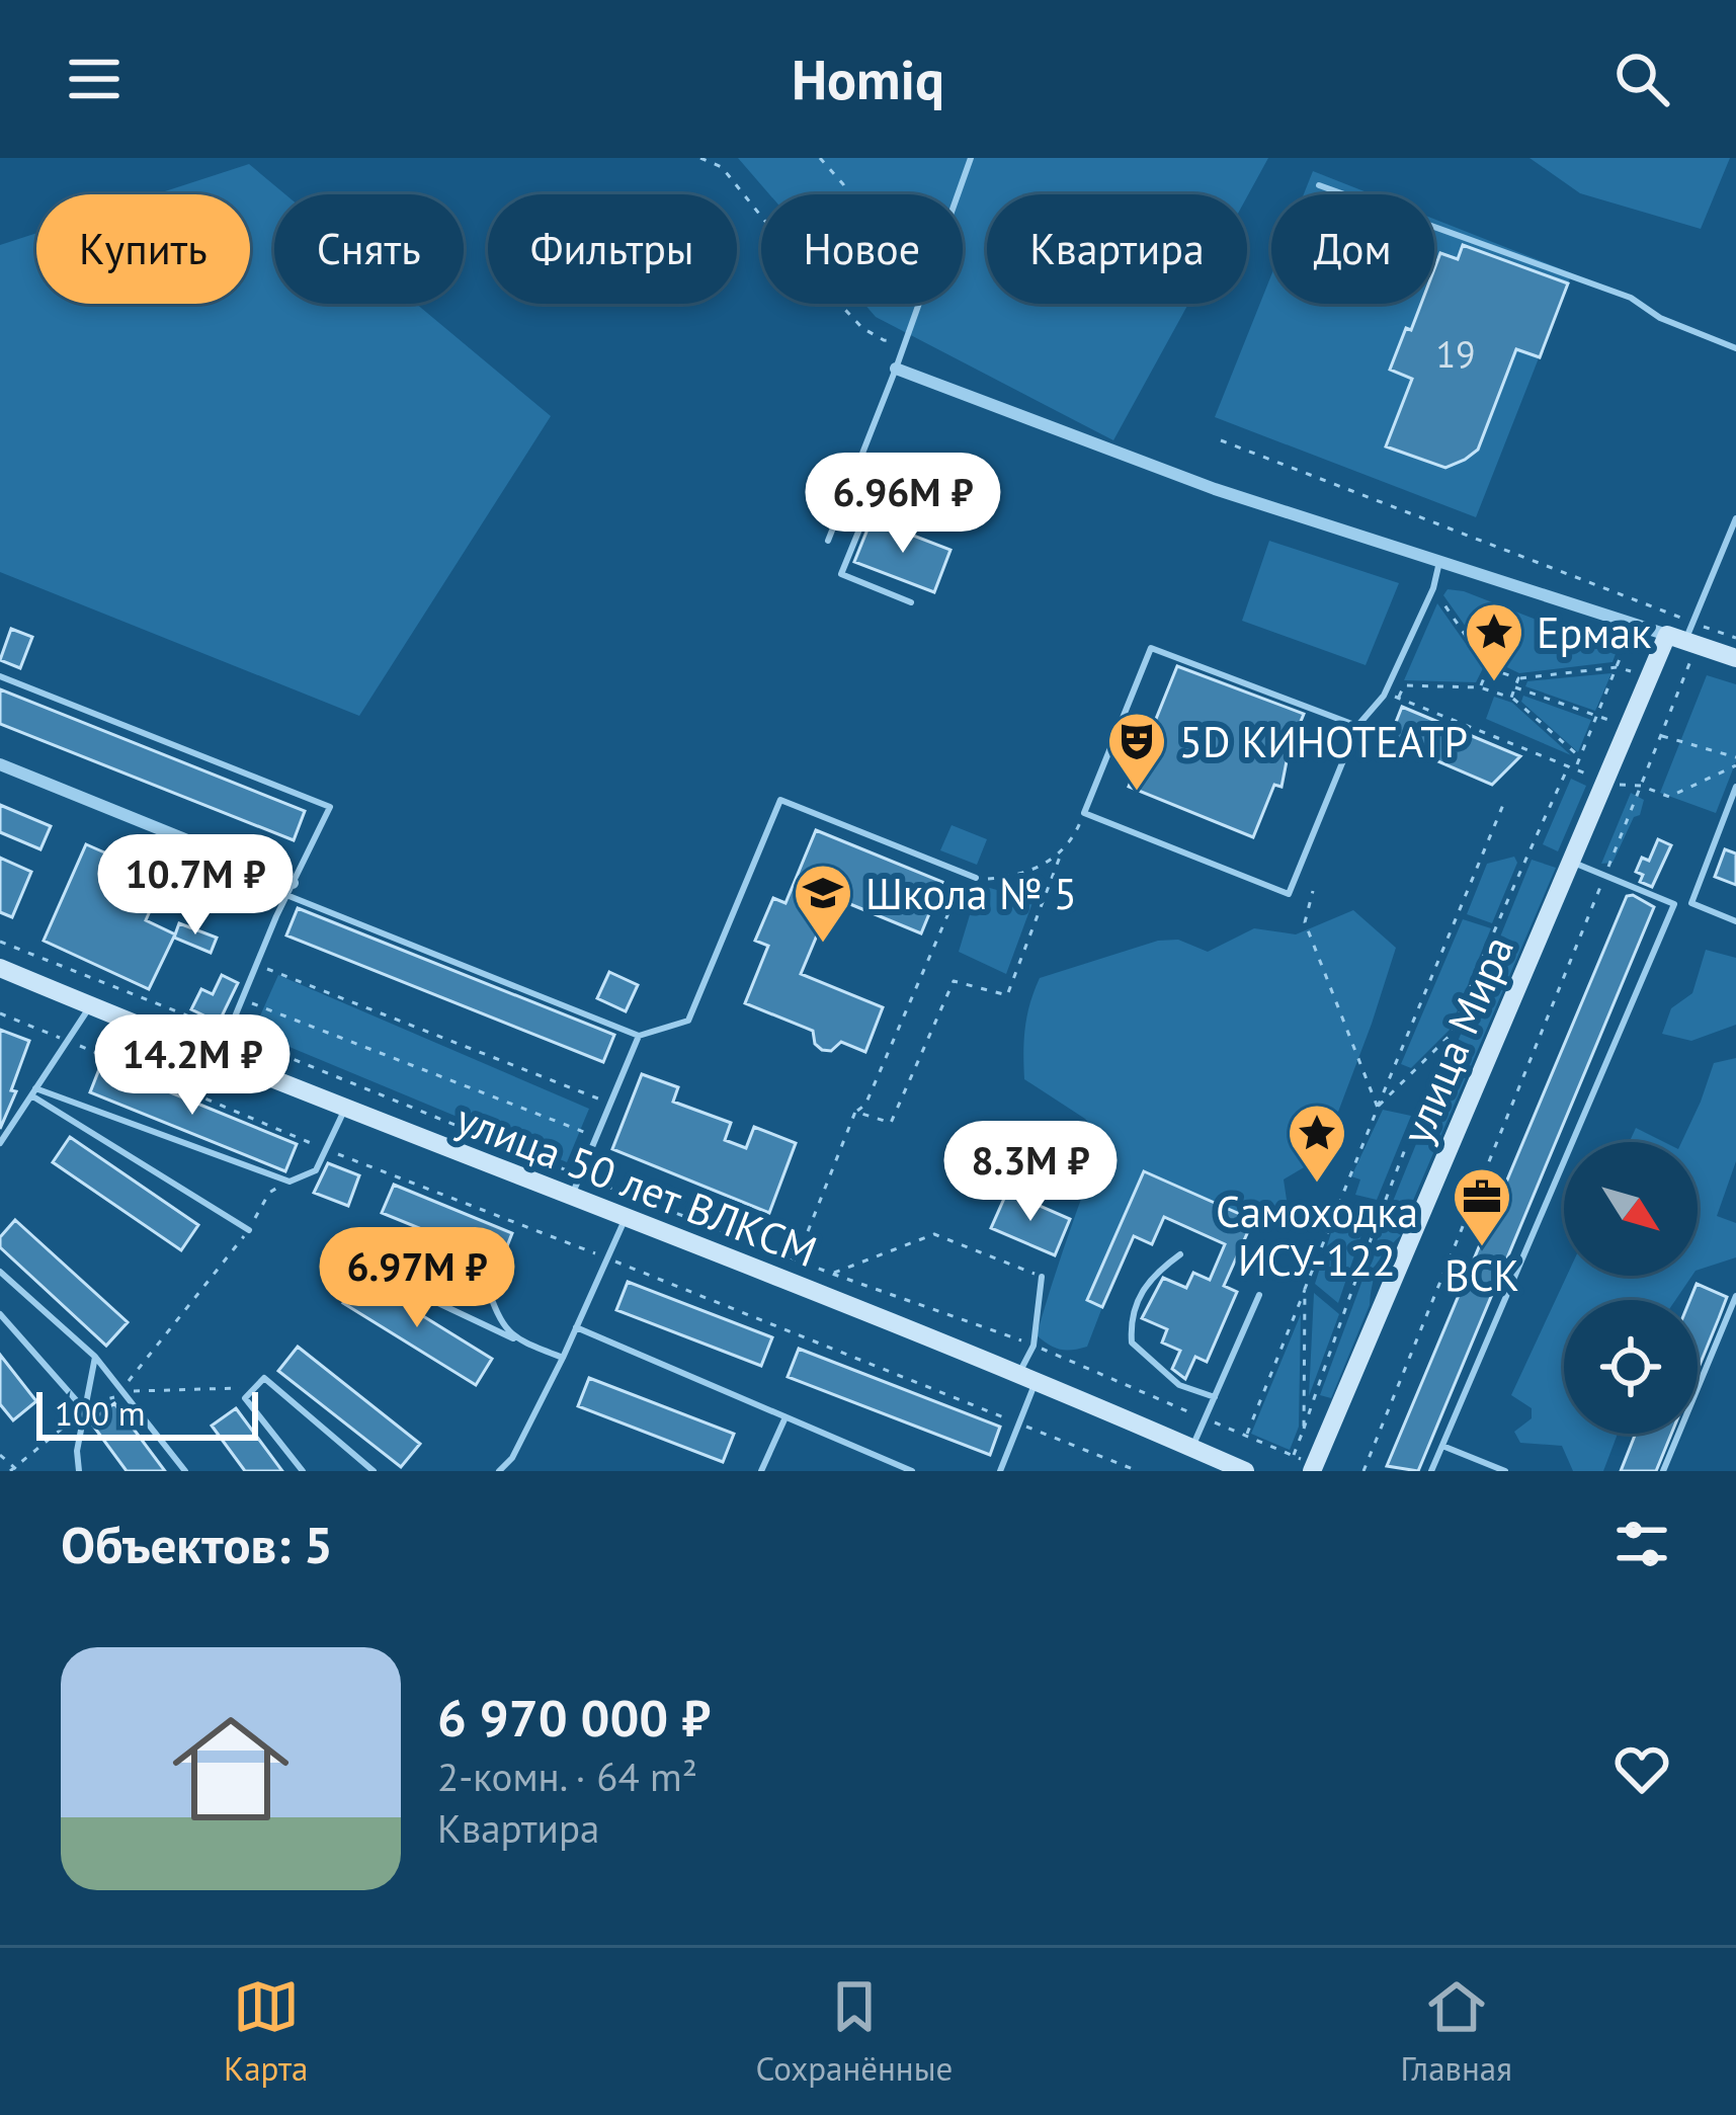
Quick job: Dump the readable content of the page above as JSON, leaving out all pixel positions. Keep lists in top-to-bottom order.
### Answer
{
  "streets": {
    "street": ["улица Мира", "улица 50 лет ВЛКСМ"]
  },
  "places": {
    "place": ["Ермак", "Самоходка ИСУ-122"],
    "theatre": ["5D КИНОТЕАТР"],
    "school or university": ["Школа № 5"],
    "office": ["ВСК"]
  },
  "house_numbers": ["19"],
  "scale_bar": "100 m",
  "north": "bottom right",
  "page": {
    "header": "Homiq",
    "chip": [
      "Купить",
      "Снять",
      "Фильтры",
      "Новое",
      "Квартира",
      "Дом"
    ],
    "price": [
      "6.96M ₽",
      "10.7M ₽",
      "14.2M ₽",
      "8.3M ₽",
      "6.97M ₽"
    ],
    "scale": "100 m",
    "heading": "Объектов: 5",
    "list": [
      {
        "name": "6 970 000 ₽",
        "note": "2-комн. · 64 m² · Квартира"
      }
    ],
    "tabs": ["Карта", "Сохранённые", "Главная"]
  }
}
